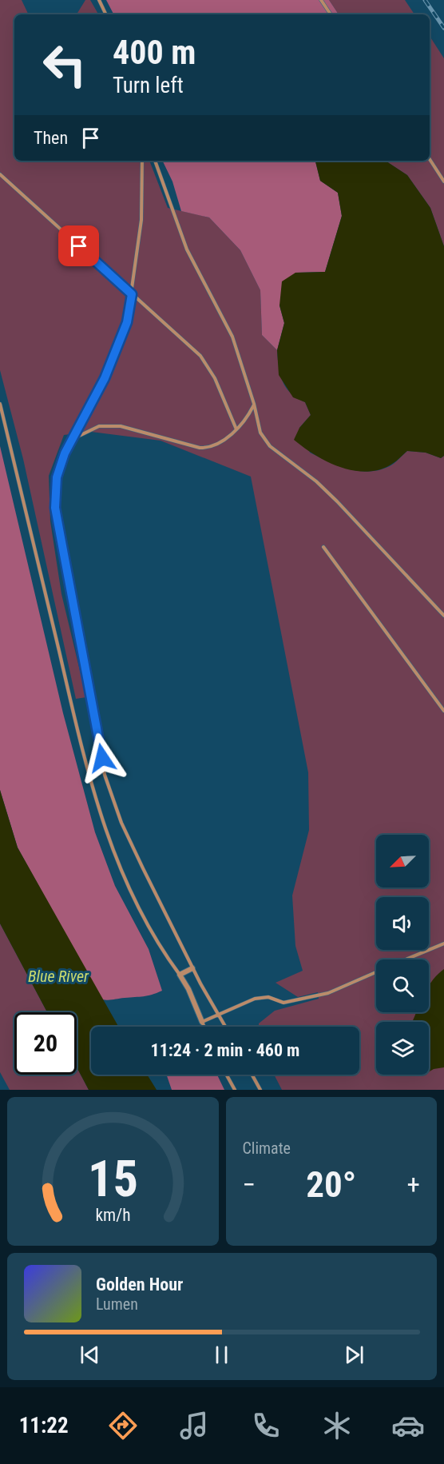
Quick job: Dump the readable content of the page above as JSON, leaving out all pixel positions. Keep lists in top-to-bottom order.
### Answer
{
  "water": ["Blue River"],
  "north": "bottom left",
  "page": {
    "turn": ["400 m", "Turn left"],
    "then": "Then",
    "limit": "20",
    "trip": "11:24 · 2 min · 460 m",
    "tile": "Climate",
    "heat": ["−", "20°", "+"],
    "song": ["Golden Hour", "Lumen"],
    "tabs": "11:22",
    "gauge": ["15", "km/h"]
  }
}
